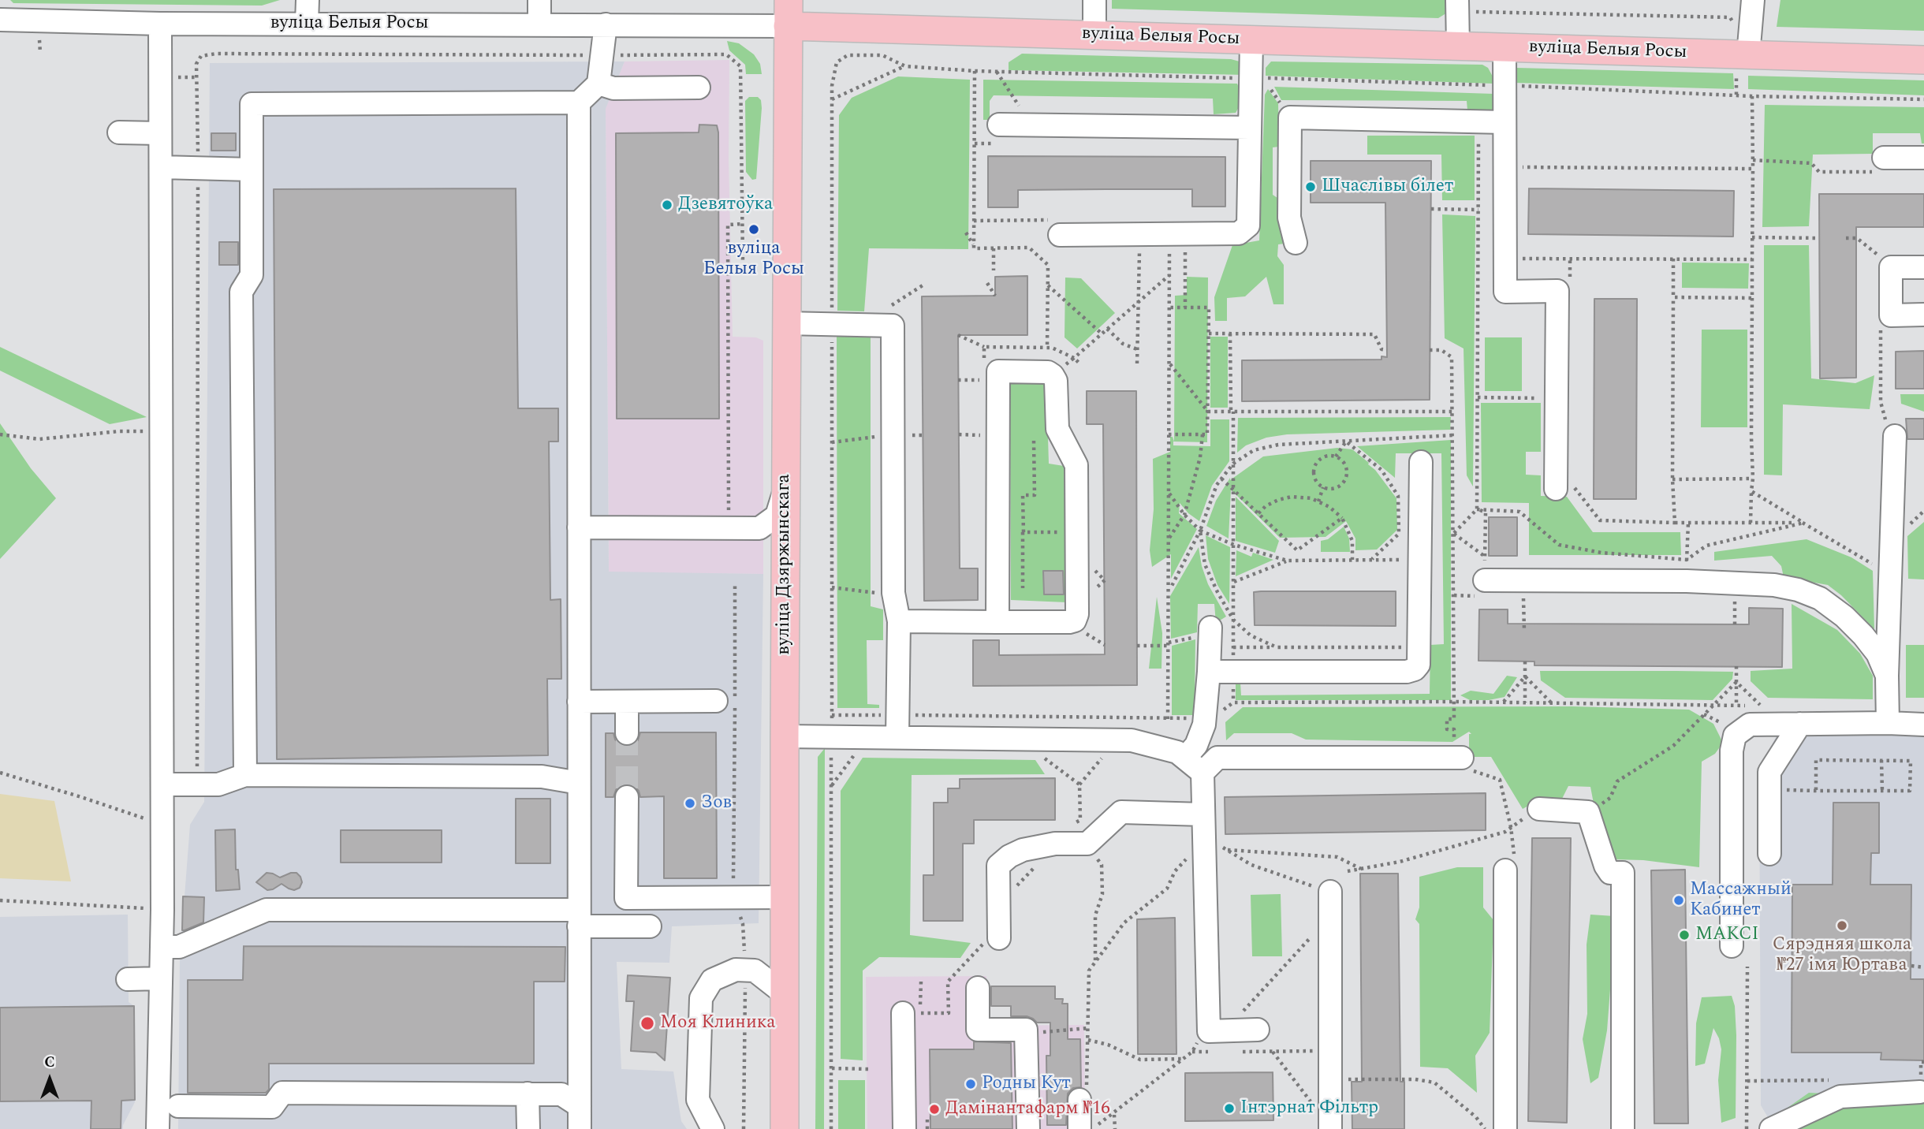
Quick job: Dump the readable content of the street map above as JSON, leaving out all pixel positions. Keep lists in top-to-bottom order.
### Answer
{
  "streets": {
    "main road": ["вуліца Белыя Росы", "вуліца Дзяржынскага"]
  },
  "crossings": [
    ["вуліца Белыя Росы", "вуліца Дзяржынскага"]
  ],
  "places": [
    "Шчаслівы білет",
    "Дзевятоўка",
    "вуліца Белыя Росы",
    "Зов",
    "Массажный Кабинет",
    "Сярэдняя школа №27 імя Юртава",
    "МАКСІ",
    "Моя Клиника",
    "Родны Кут",
    "Інтэрнат Фільтр",
    "Дамінантафарм №16"
  ],
  "north": "top"
}
